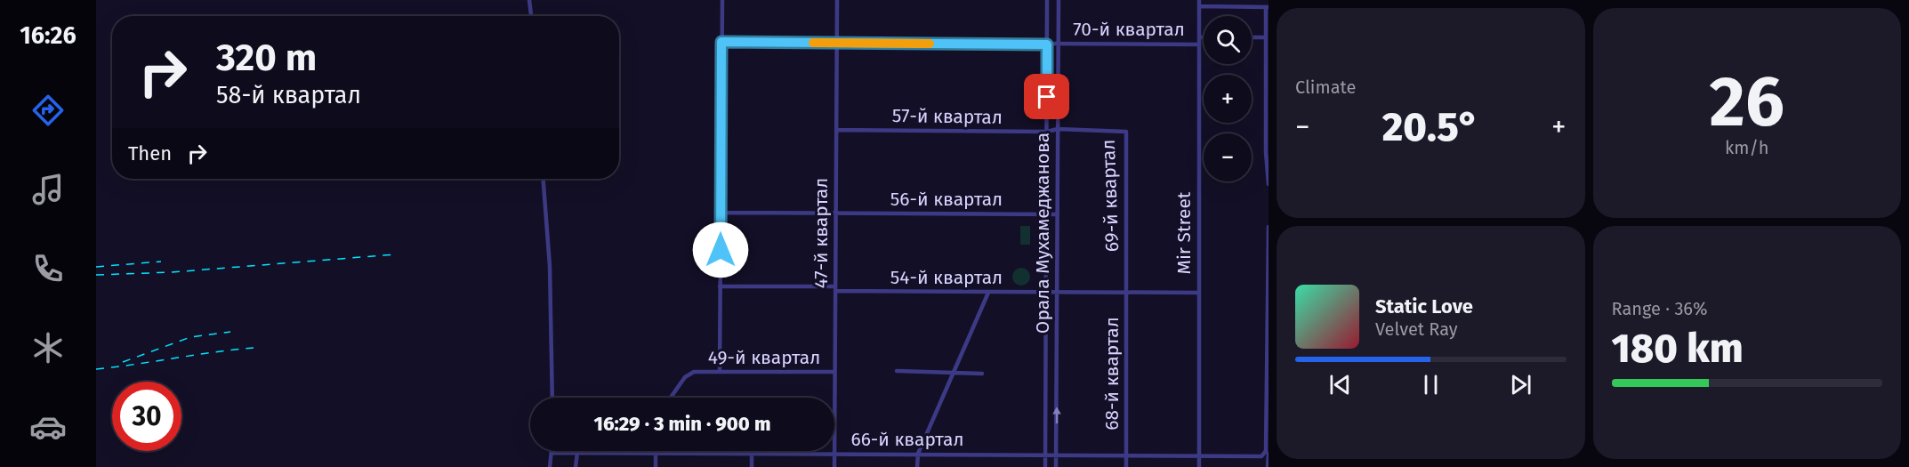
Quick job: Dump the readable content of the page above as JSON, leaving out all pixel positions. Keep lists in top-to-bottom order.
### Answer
{
  "streets": {
    "street": [
      "70-й квартал",
      "57-й квартал",
      "69-й квартал",
      "56-й квартал",
      "47-й квартал",
      "Орала Мухамеджанова",
      "Mir Street",
      "54-й квартал",
      "49-й квартал",
      "68-й квартал",
      "66-й квартал"
    ]
  },
  "crossings": [
    ["70-й квартал", "47-й квартал"],
    ["70-й квартал", "Орала Мухамеджанова"],
    ["70-й квартал", "Mir Street"],
    ["57-й квартал", "69-й квартал"],
    ["57-й квартал", "47-й квартал"],
    ["57-й квартал", "Орала Мухамеджанова"],
    ["69-й квартал", "Орала Мухамеджанова"],
    ["69-й квартал", "54-й квартал"],
    ["69-й квартал", "68-й квартал"],
    ["56-й квартал", "47-й квартал"],
    ["56-й квартал", "Орала Мухамеджанова"],
    ["47-й квартал", "54-й квартал"],
    ["47-й квартал", "49-й квартал"],
    ["47-й квартал", "66-й квартал"],
    ["Орала Мухамеджанова", "54-й квартал"],
    ["Орала Мухамеджанова", "66-й квартал"],
    ["Mir Street", "54-й квартал"],
    ["Mir Street", "66-й квартал"],
    ["54-й квартал", "68-й квартал"],
    ["68-й квартал", "66-й квартал"]
  ],
  "page": {
    "tabs": "16:26",
    "tile": [
      "Climate",
      ["26", "km/h"],
      ["Range · 36%", "180 km"]
    ],
    "map_buttons": ["+", "−"],
    "turn": ["320 m", "58-й квартал"],
    "heat": ["−", "20.5°", "+"],
    "then": "Then",
    "song": ["Static Love", "Velvet Ray"],
    "limit": "30",
    "trip": "16:29 · 3 min · 900 m"
  }
}
